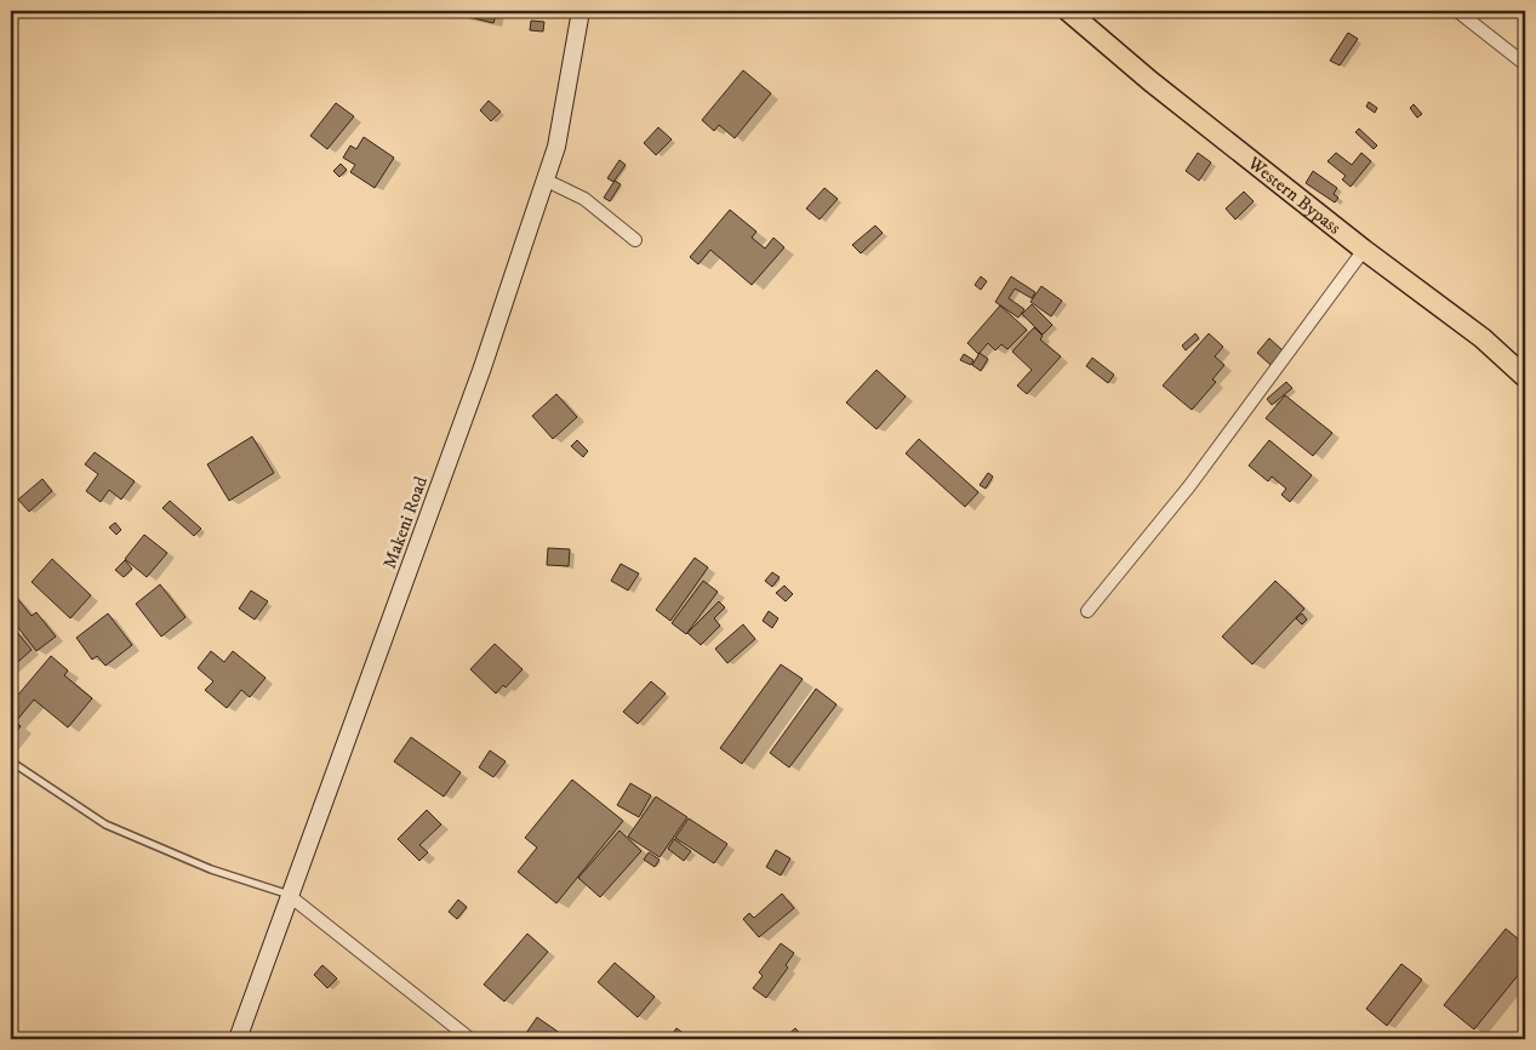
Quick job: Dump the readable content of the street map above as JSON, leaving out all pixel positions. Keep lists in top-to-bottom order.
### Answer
{
  "streets": {
    "main road": ["Western Bypass", "Makeni Road"]
  }
}
